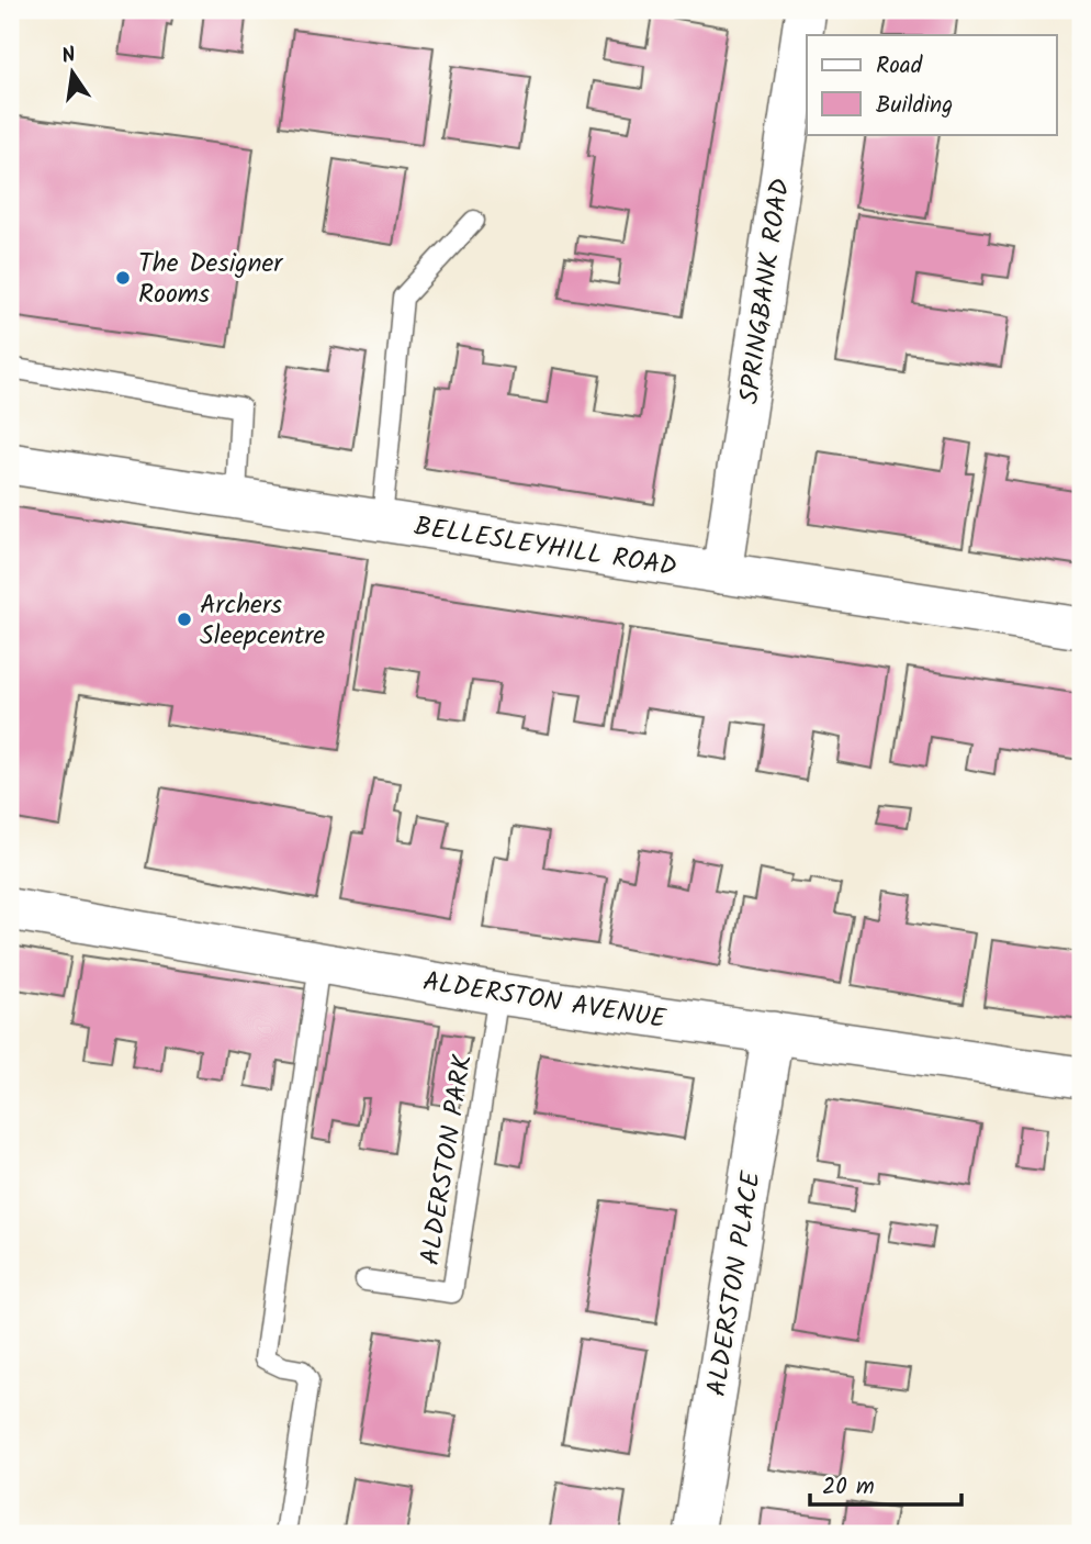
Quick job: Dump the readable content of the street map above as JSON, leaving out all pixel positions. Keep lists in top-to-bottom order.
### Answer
{
  "streets": {
    "street": [
      "SPRINGBANK ROAD",
      "BELLESLEYHILL ROAD",
      "ALDERSTON AVENUE",
      "ALDERSTON PLACE"
    ],
    "lane": ["ALDERSTON PARK"]
  },
  "crossings": [
    ["SPRINGBANK ROAD", "BELLESLEYHILL ROAD"],
    ["ALDERSTON AVENUE", "ALDERSTON PARK"],
    ["ALDERSTON AVENUE", "ALDERSTON PLACE"]
  ],
  "places": ["The Designer Rooms", "Archers Sleepcentre"],
  "legend": ["Road", "Building"],
  "scale_bar": "20 m",
  "north": "top"
}
